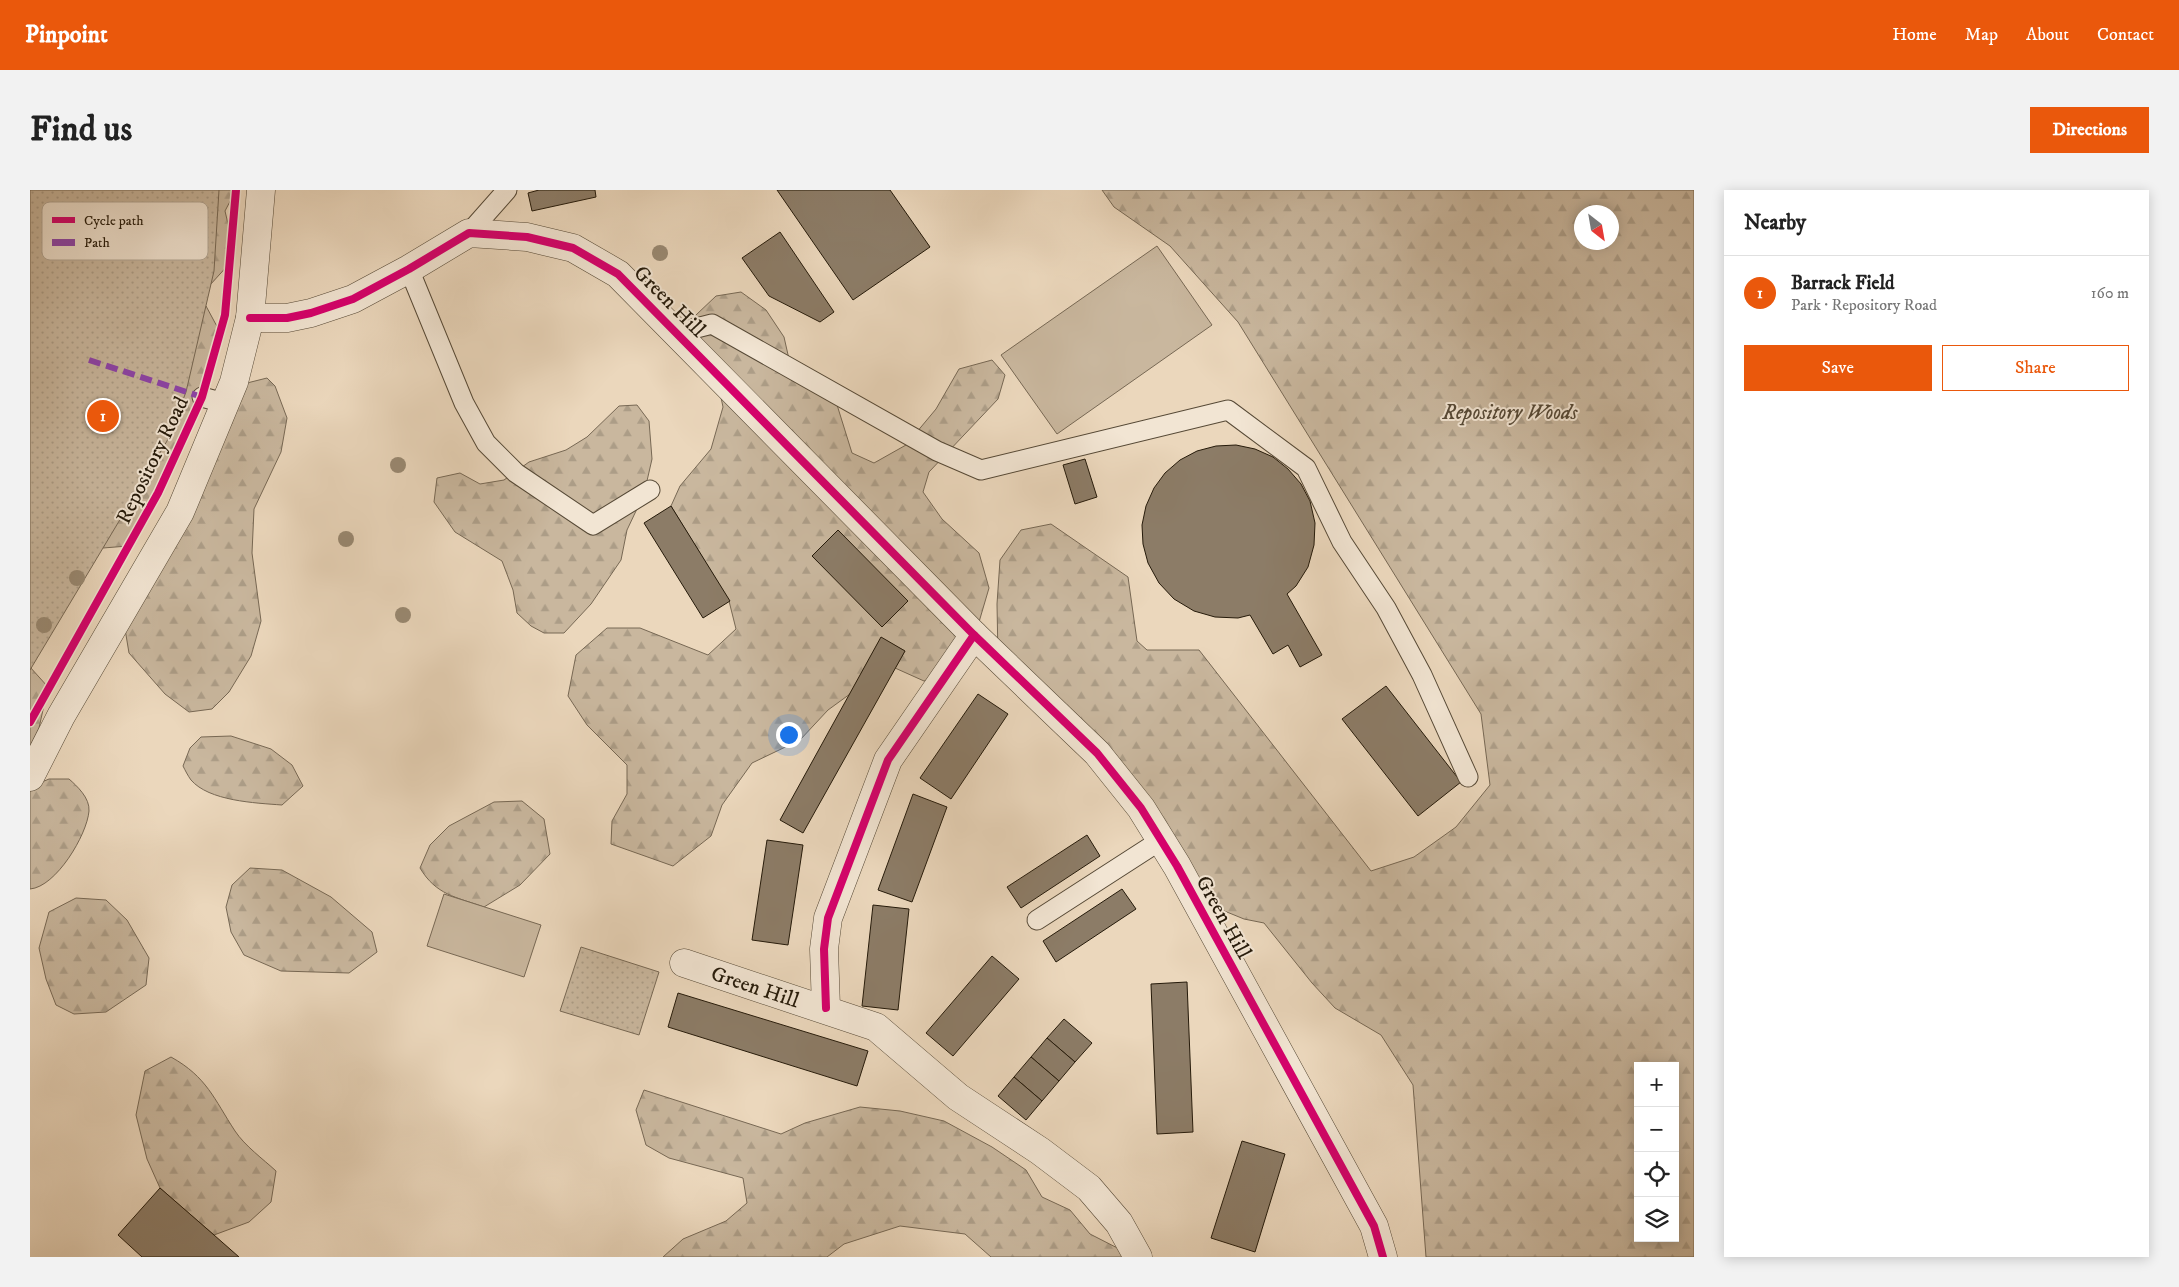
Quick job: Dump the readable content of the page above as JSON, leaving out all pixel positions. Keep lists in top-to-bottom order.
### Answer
{
  "streets": {
    "street": ["Green Hill", "Repository Road"]
  },
  "parks": ["Repository Woods"],
  "legend": ["Cycle path", "Path"],
  "north": "bottom right",
  "page": {
    "header": "Pinpoint",
    "nav": [
      "Home",
      "Map",
      "About",
      "Contact"
    ],
    "buttons": [
      "Directions",
      ["Save", "Share"]
    ],
    "title": "Find us",
    "heading": "Nearby",
    "list": [
      {
        "mark": "1",
        "name": "Barrack Field",
        "note": "Park · Repository Road",
        "value": "160 m"
      }
    ],
    "pins": "1",
    "map_buttons": ["+", "−"]
  }
}
